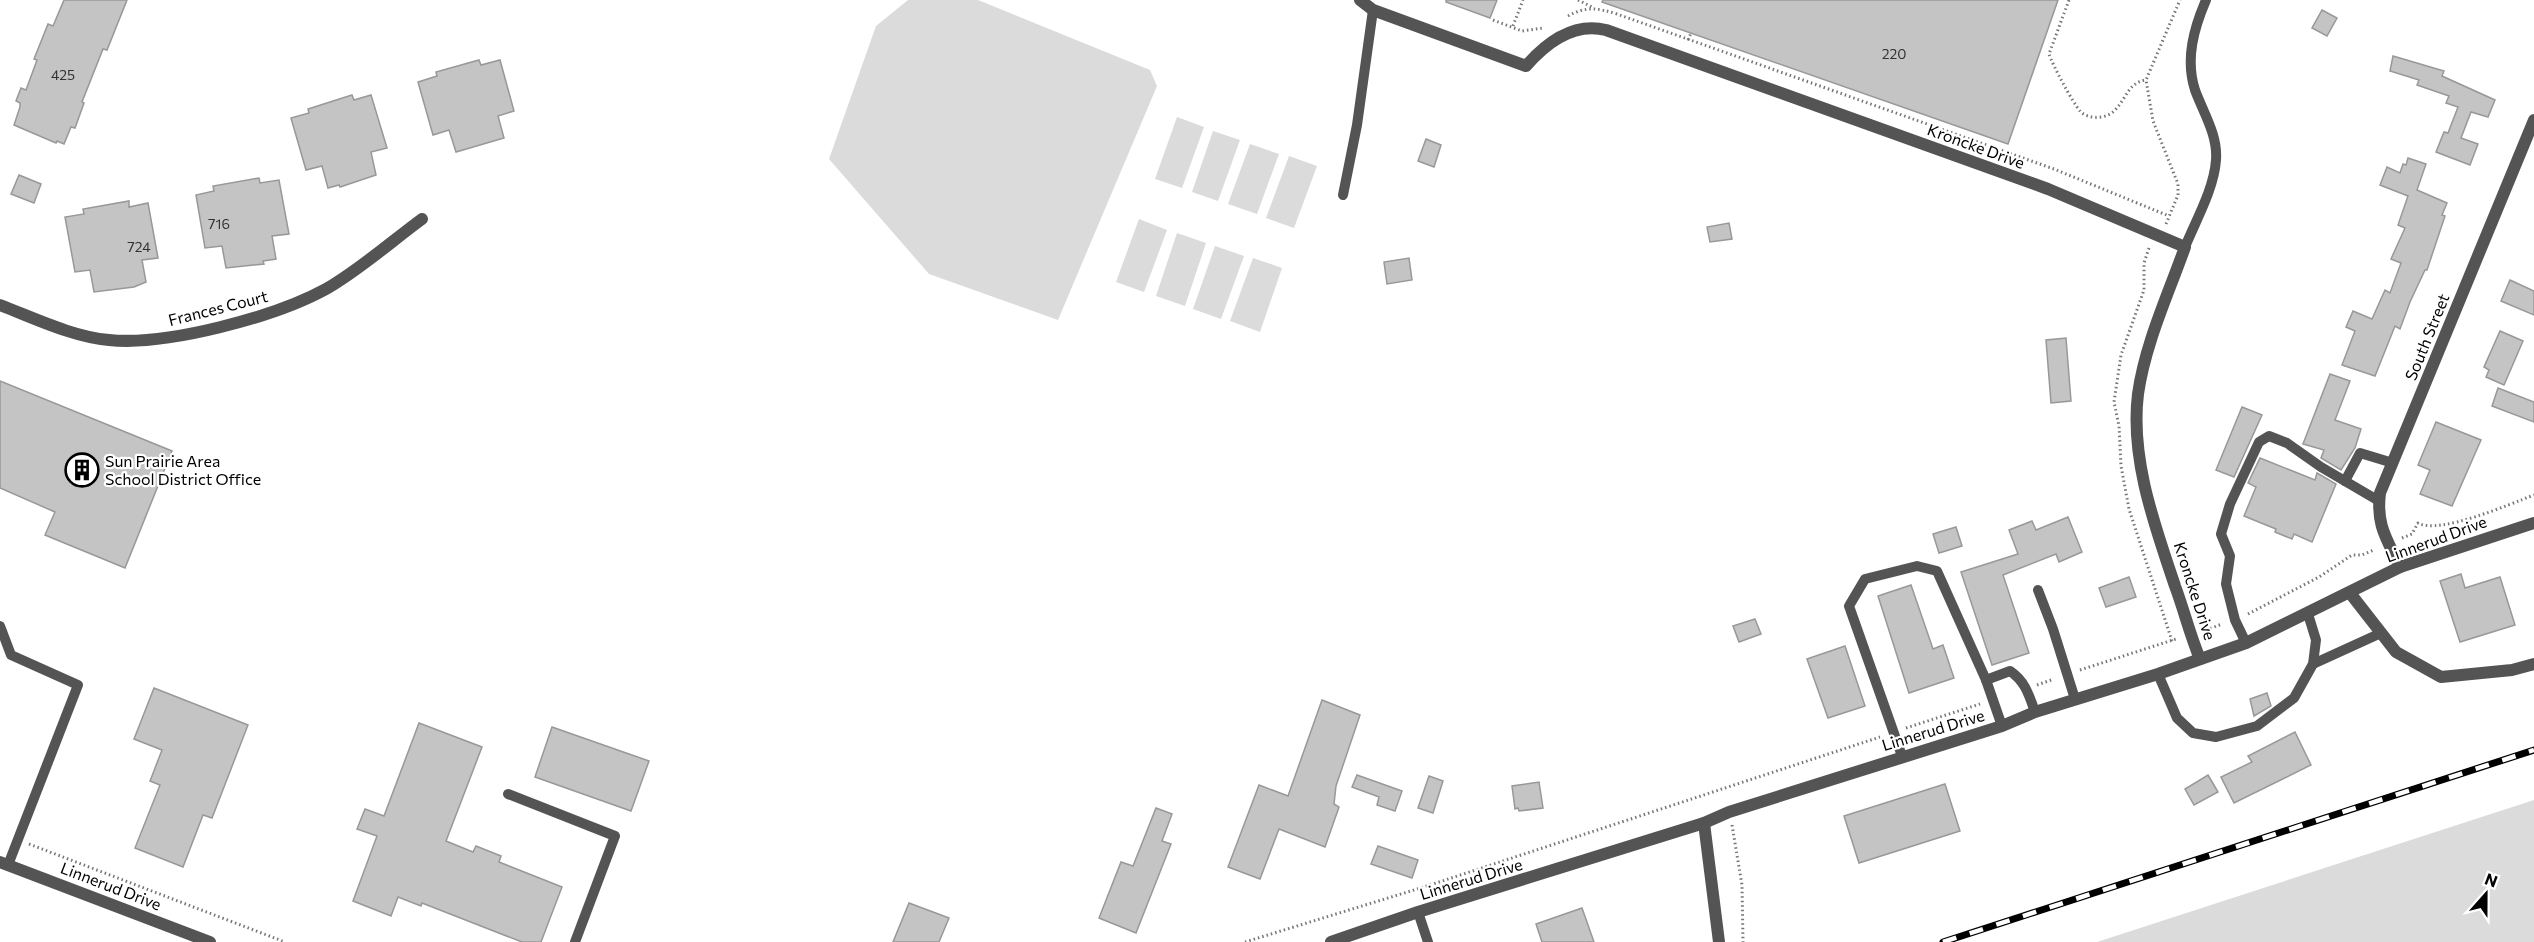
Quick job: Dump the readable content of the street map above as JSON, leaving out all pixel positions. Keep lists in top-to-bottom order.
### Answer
{
  "streets": {
    "street": [
      "Kroncke Drive",
      "Frances Court",
      "South Street",
      "Linnerud Drive"
    ]
  },
  "crossings": [
    ["Kroncke Drive", "Linnerud Drive"],
    ["South Street", "Linnerud Drive"]
  ],
  "places": {
    "building": ["Sun Prairie Area School District Office"]
  },
  "house_numbers": [
    "220",
    "425",
    "716",
    "724"
  ],
  "north": "top"
}
